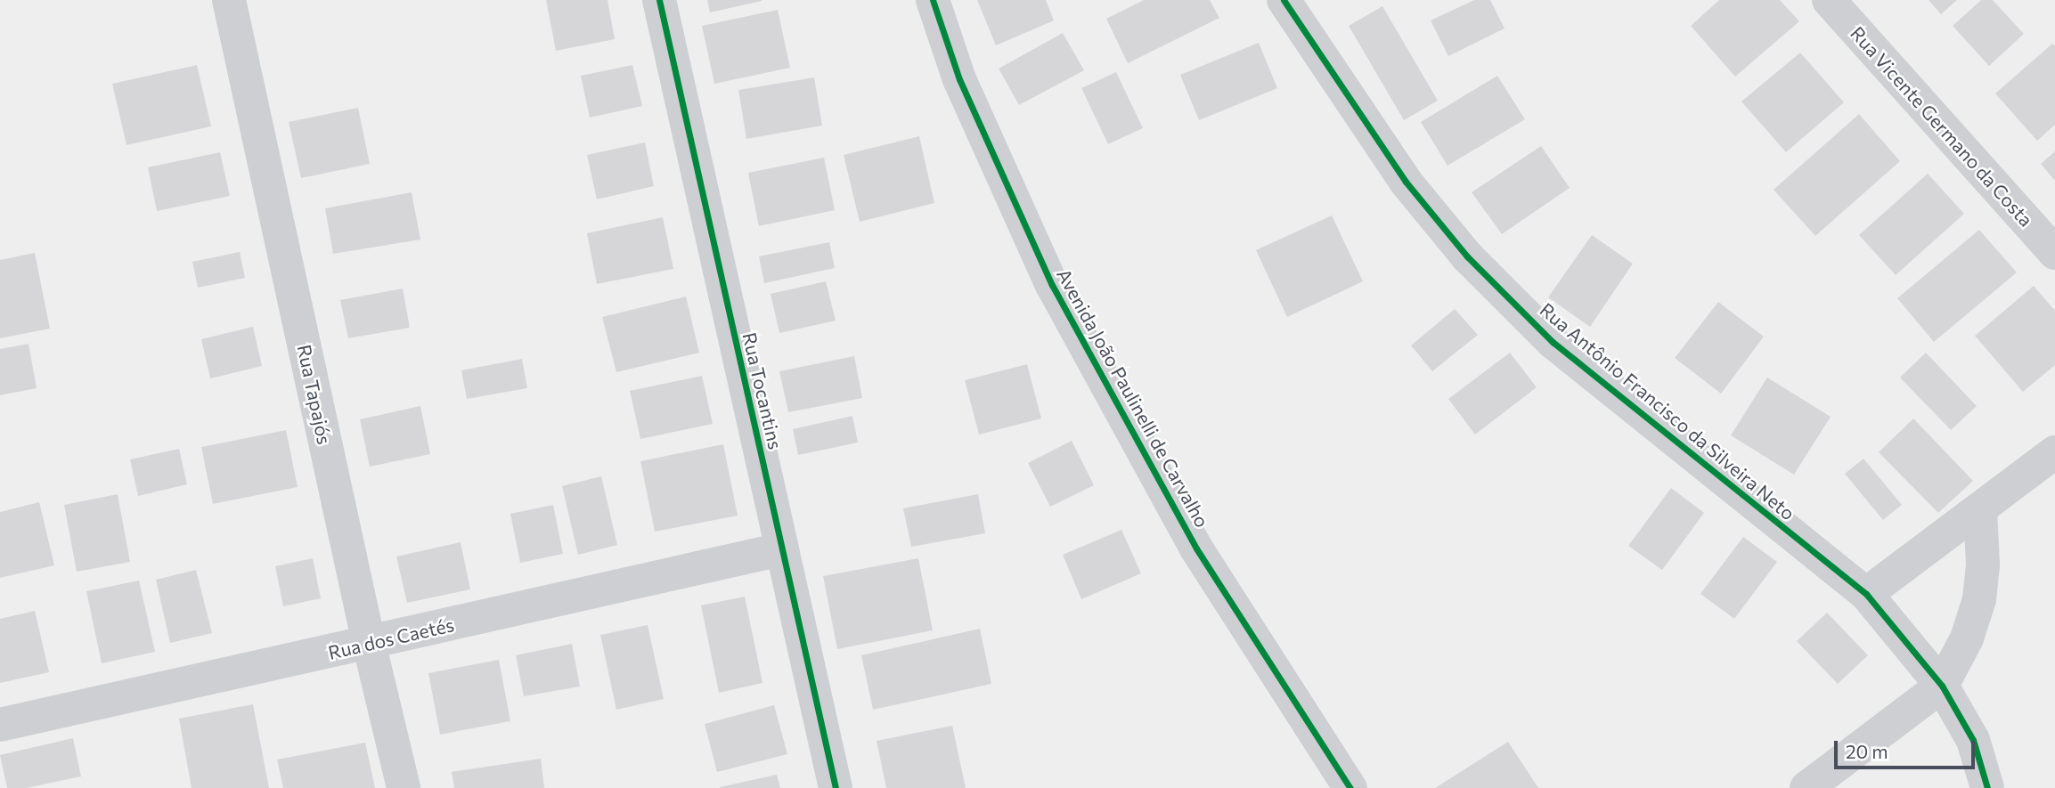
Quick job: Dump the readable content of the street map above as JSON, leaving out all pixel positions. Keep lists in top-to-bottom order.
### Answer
{
  "streets": {
    "street": [
      "Rua Vicente Germano da Costa",
      "Rua Tocantins",
      "Rua Tapajós",
      "Avenida João Paulinelli de Carvalho",
      "Rua Antônio Francisco da Silveira Neto",
      "Rua dos Caetés"
    ]
  },
  "crossings": [
    ["Rua Tocantins", "Rua dos Caetés"],
    ["Rua Tapajós", "Rua dos Caetés"]
  ],
  "scale_bar": "20 m"
}
